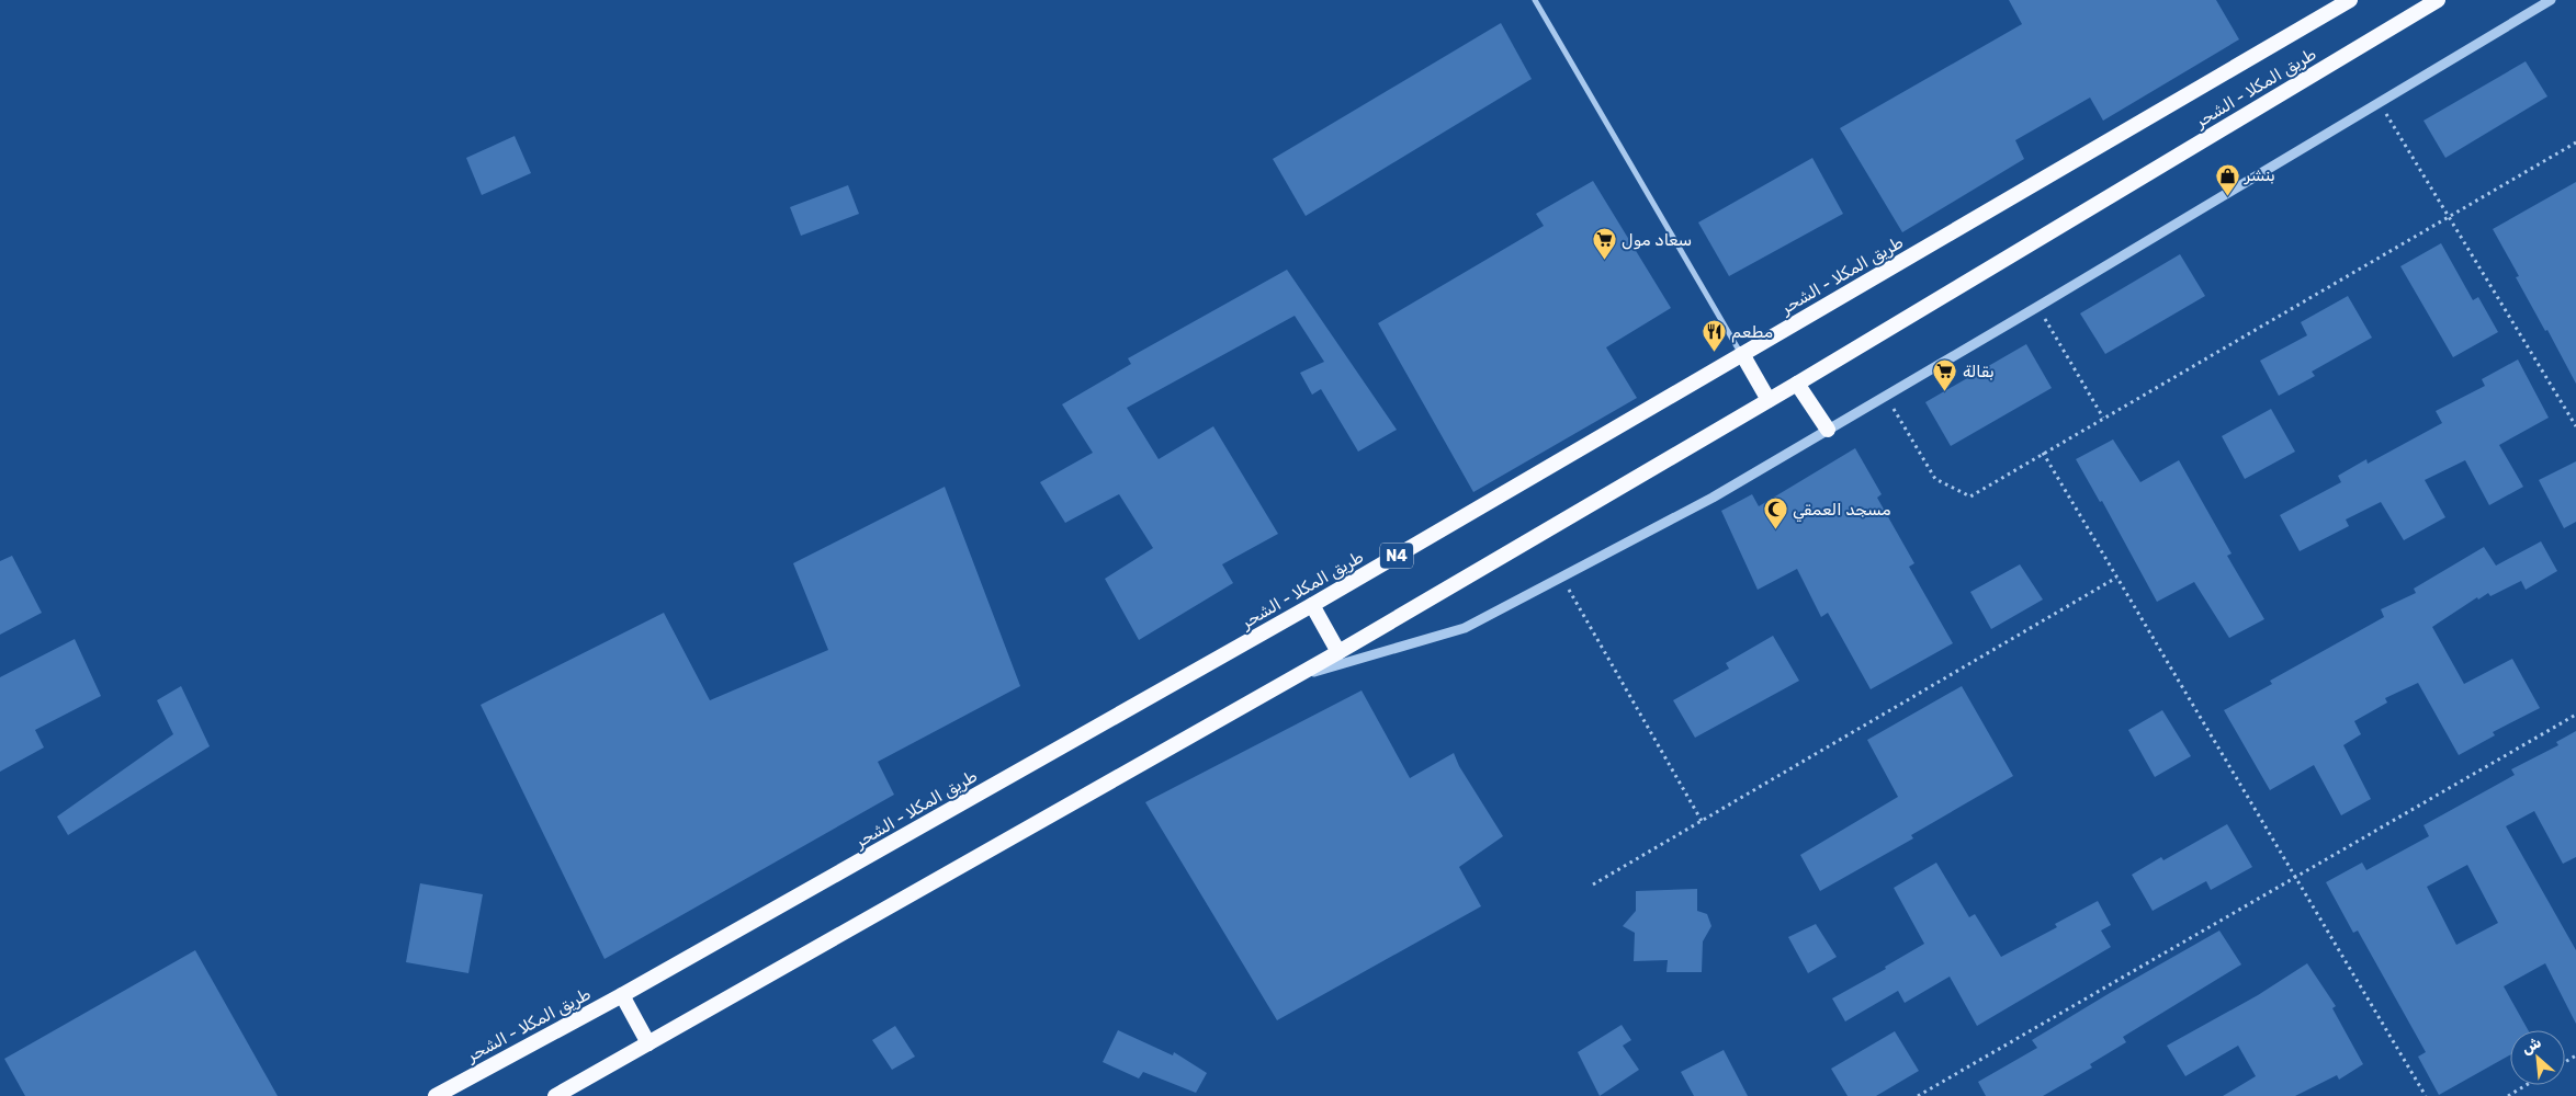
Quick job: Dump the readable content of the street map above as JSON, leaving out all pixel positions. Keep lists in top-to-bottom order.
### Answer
{
  "streets": {
    "highway": ["طريق المكلا - الشحر", "N4"]
  },
  "places": {
    "shop": ["بنشر"],
    "supermarket": ["سعاد مول", "بقالة"],
    "restaurant": ["مطعم"],
    "mosque": ["مسجد العمقي"]
  },
  "north": "top left"
}
